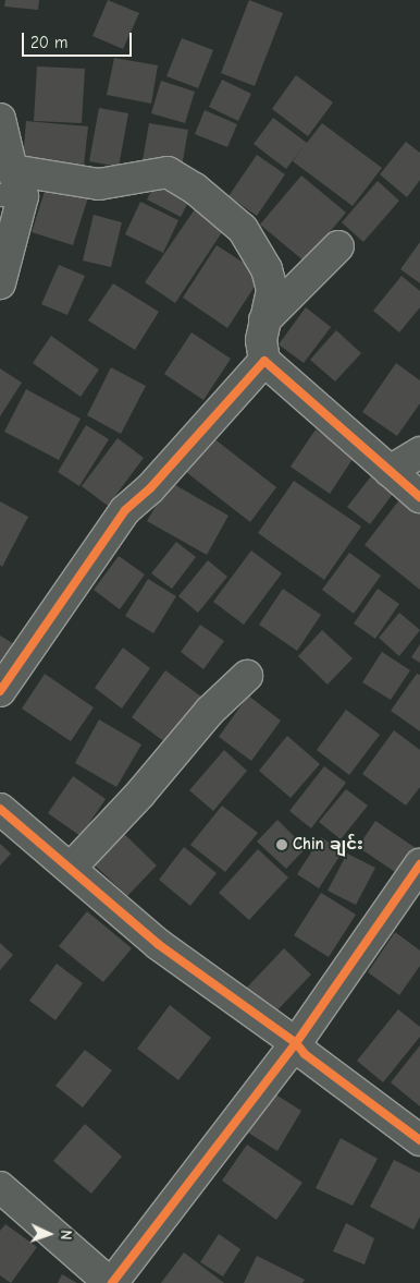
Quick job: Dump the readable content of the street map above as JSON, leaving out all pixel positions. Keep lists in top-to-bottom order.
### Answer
{
  "places": ["Chin ချင်း"],
  "scale_bar": "20 m",
  "north": "right"
}
